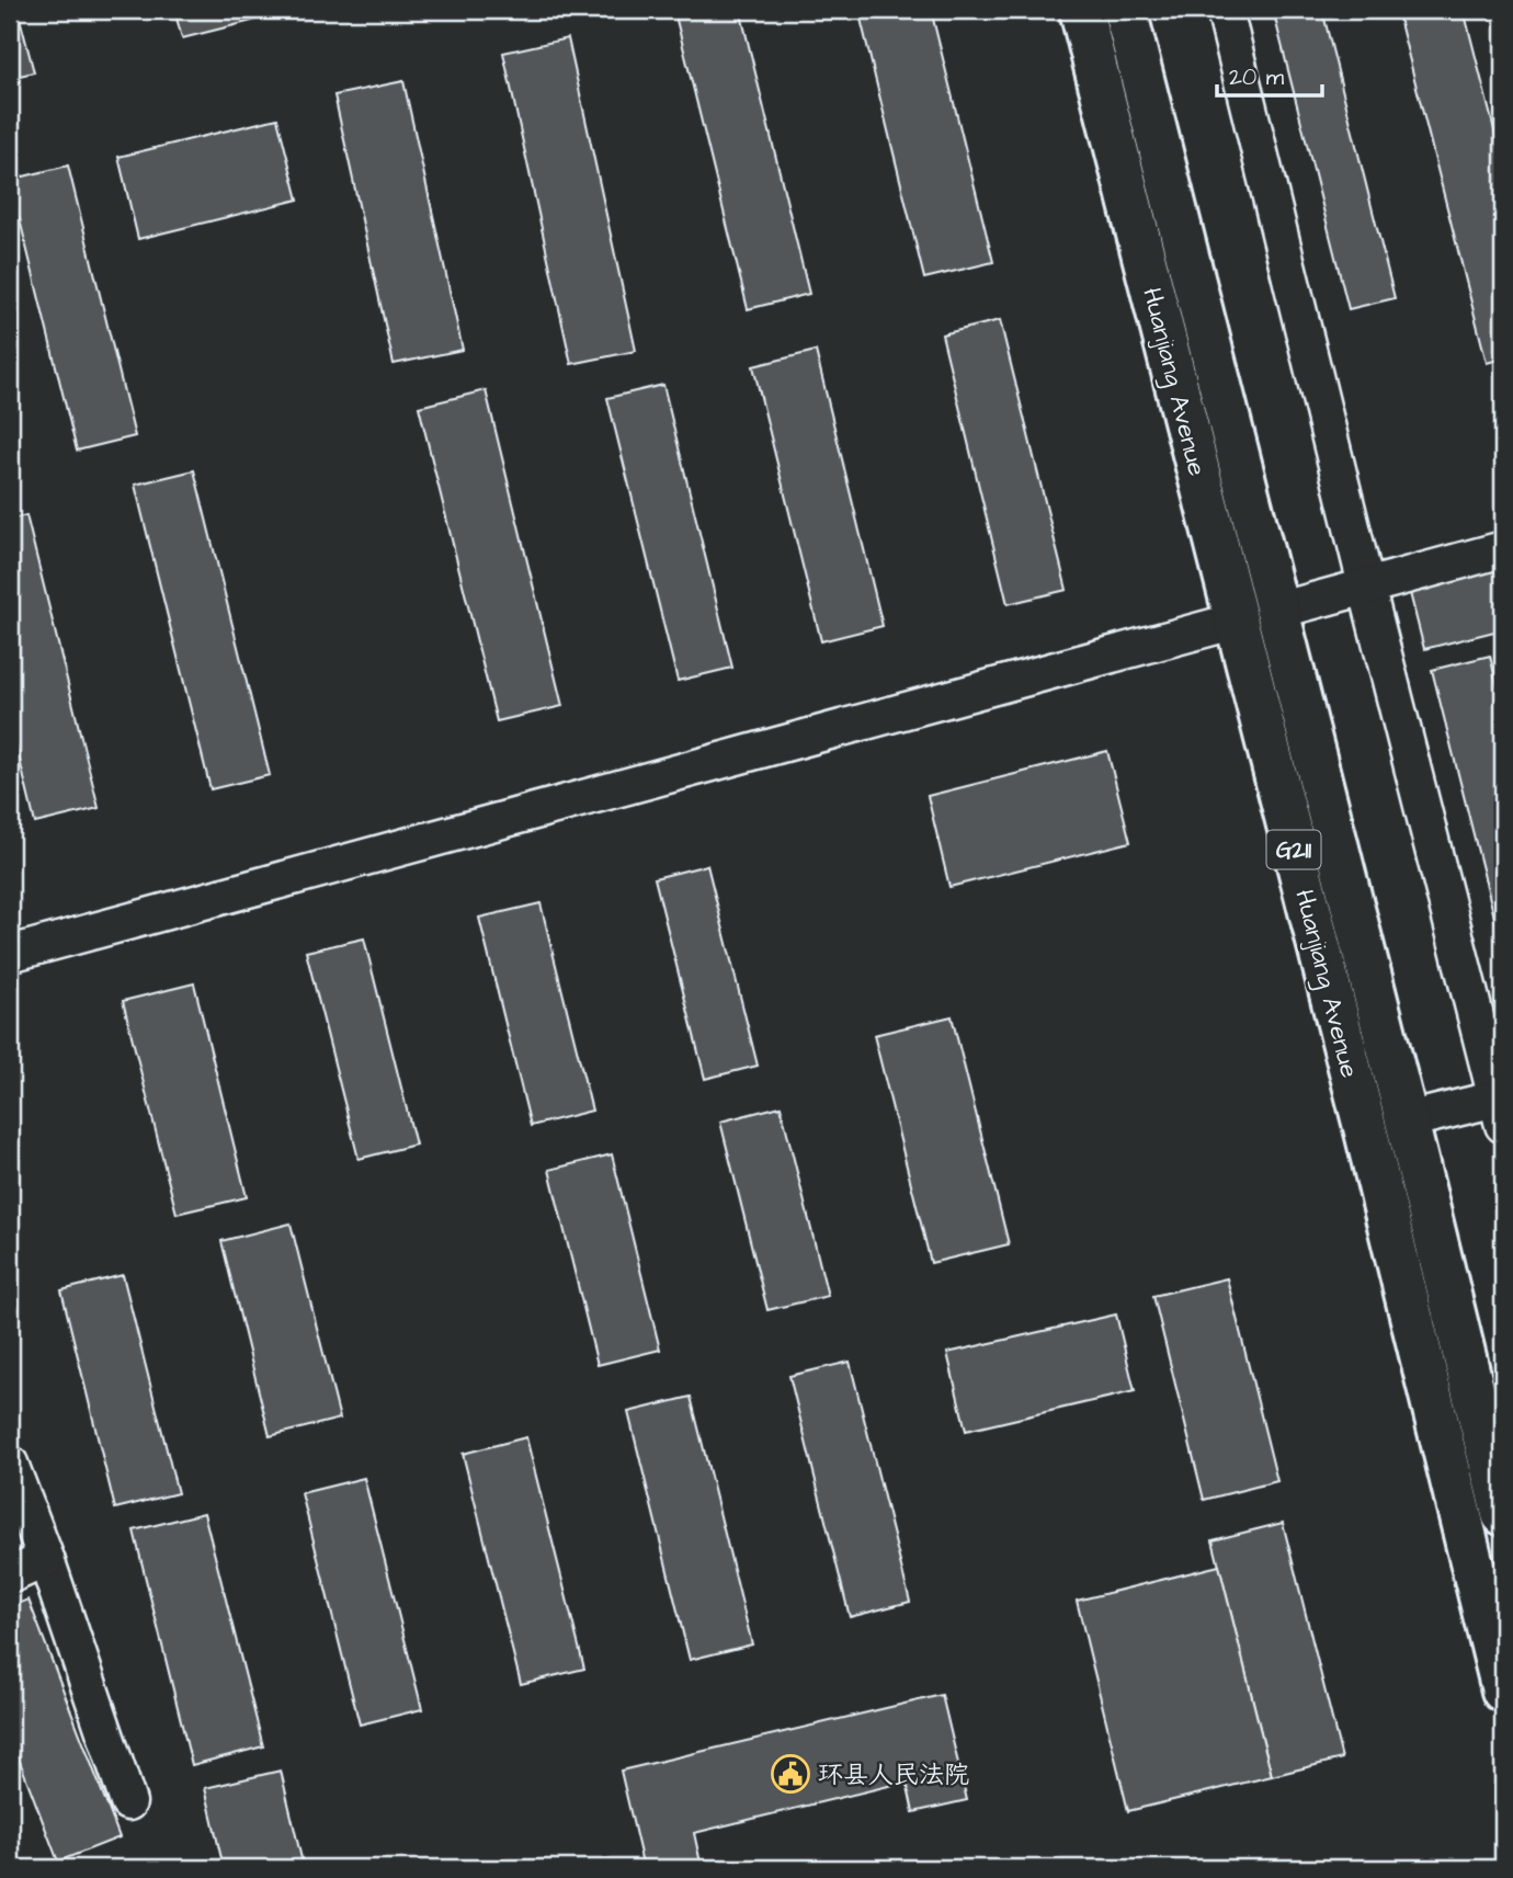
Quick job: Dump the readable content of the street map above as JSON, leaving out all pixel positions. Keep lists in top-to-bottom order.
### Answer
{
  "streets": {
    "highway": ["Huanjiang Avenue", "G211"]
  },
  "places": {
    "public building": ["环县人民法院"]
  },
  "scale_bar": "20 m"
}
